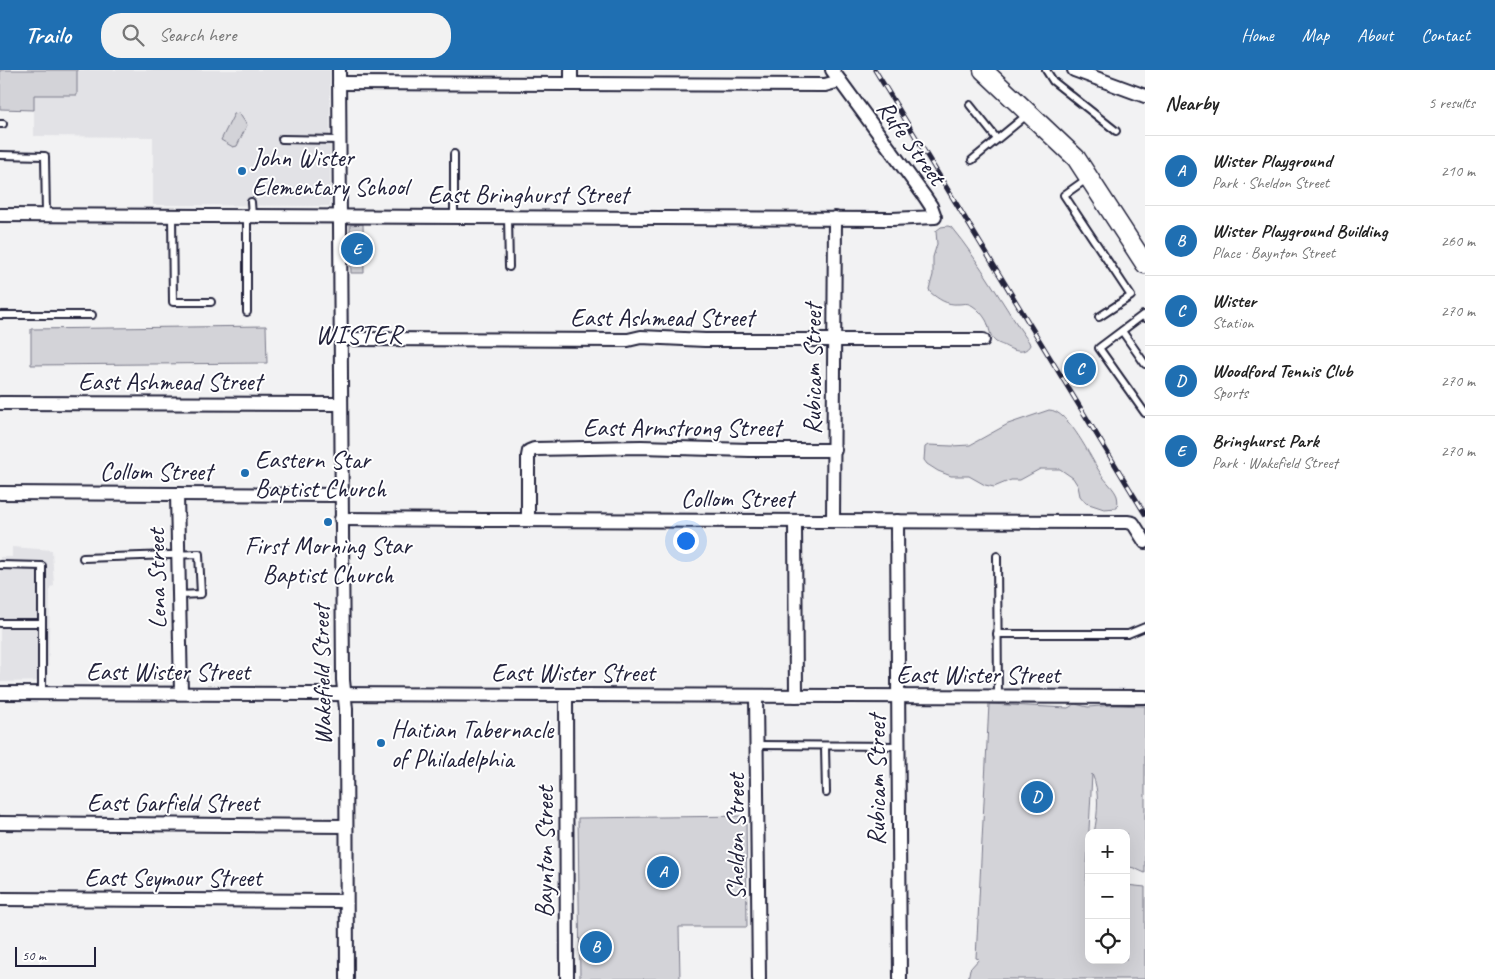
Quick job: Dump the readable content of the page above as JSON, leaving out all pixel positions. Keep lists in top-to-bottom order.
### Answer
{
  "streets": {
    "street": [
      "Rufe Street",
      "East Bringhurst Street",
      "East Ashmead Street",
      "Rubicam Street",
      "East Armstrong Street",
      "Collom Street",
      "Lena Street",
      "East Wister Street",
      "Wakefield Street",
      "East Garfield Street",
      "Sheldon Street",
      "Baynton Street",
      "East Seymour Street"
    ]
  },
  "crossings": [
    ["Rufe Street", "East Bringhurst Street"],
    ["East Bringhurst Street", "Rubicam Street"],
    ["East Bringhurst Street", "Wakefield Street"],
    ["East Ashmead Street", "Rubicam Street"],
    ["East Ashmead Street", "Wakefield Street"],
    ["Rubicam Street", "East Armstrong Street"],
    ["Rubicam Street", "Collom Street"],
    ["Rubicam Street", "East Wister Street"],
    ["East Armstrong Street", "Collom Street"],
    ["Collom Street", "Lena Street"],
    ["Collom Street", "Wakefield Street"],
    ["Lena Street", "East Wister Street"],
    ["East Wister Street", "Wakefield Street"],
    ["East Wister Street", "Sheldon Street"],
    ["East Wister Street", "Baynton Street"],
    ["Wakefield Street", "East Garfield Street"],
    ["Wakefield Street", "East Seymour Street"]
  ],
  "districts": ["WISTER"],
  "places": [
    "John Wister Elementary School",
    "Eastern Star Baptist Church",
    "First Morning Star Baptist Church",
    "Haitian Tabernacle of Philadelphia"
  ],
  "scale_bar": "50 m",
  "page": {
    "header": "Trailo",
    "search": "Search here",
    "nav": [
      "Home",
      "Map",
      "About",
      "Contact"
    ],
    "heading": ["Nearby", "5 results"],
    "list": [
      {
        "mark": "A",
        "name": "Wister Playground",
        "note": "Park · Sheldon Street",
        "value": "210 m"
      },
      {
        "mark": "B",
        "name": "Wister Playground Building",
        "note": "Place · Baynton Street",
        "value": "260 m"
      },
      {
        "mark": "C",
        "name": "Wister",
        "note": "Station",
        "value": "270 m"
      },
      {
        "mark": "D",
        "name": "Woodford Tennis Club",
        "note": "Sports",
        "value": "270 m"
      },
      {
        "mark": "E",
        "name": "Bringhurst Park",
        "note": "Park · Wakefield Street",
        "value": "270 m"
      }
    ],
    "pins": [
      "E",
      "C",
      "D",
      "A",
      "B"
    ],
    "map_buttons": ["+", "−"],
    "scale": "50 m"
  }
}
